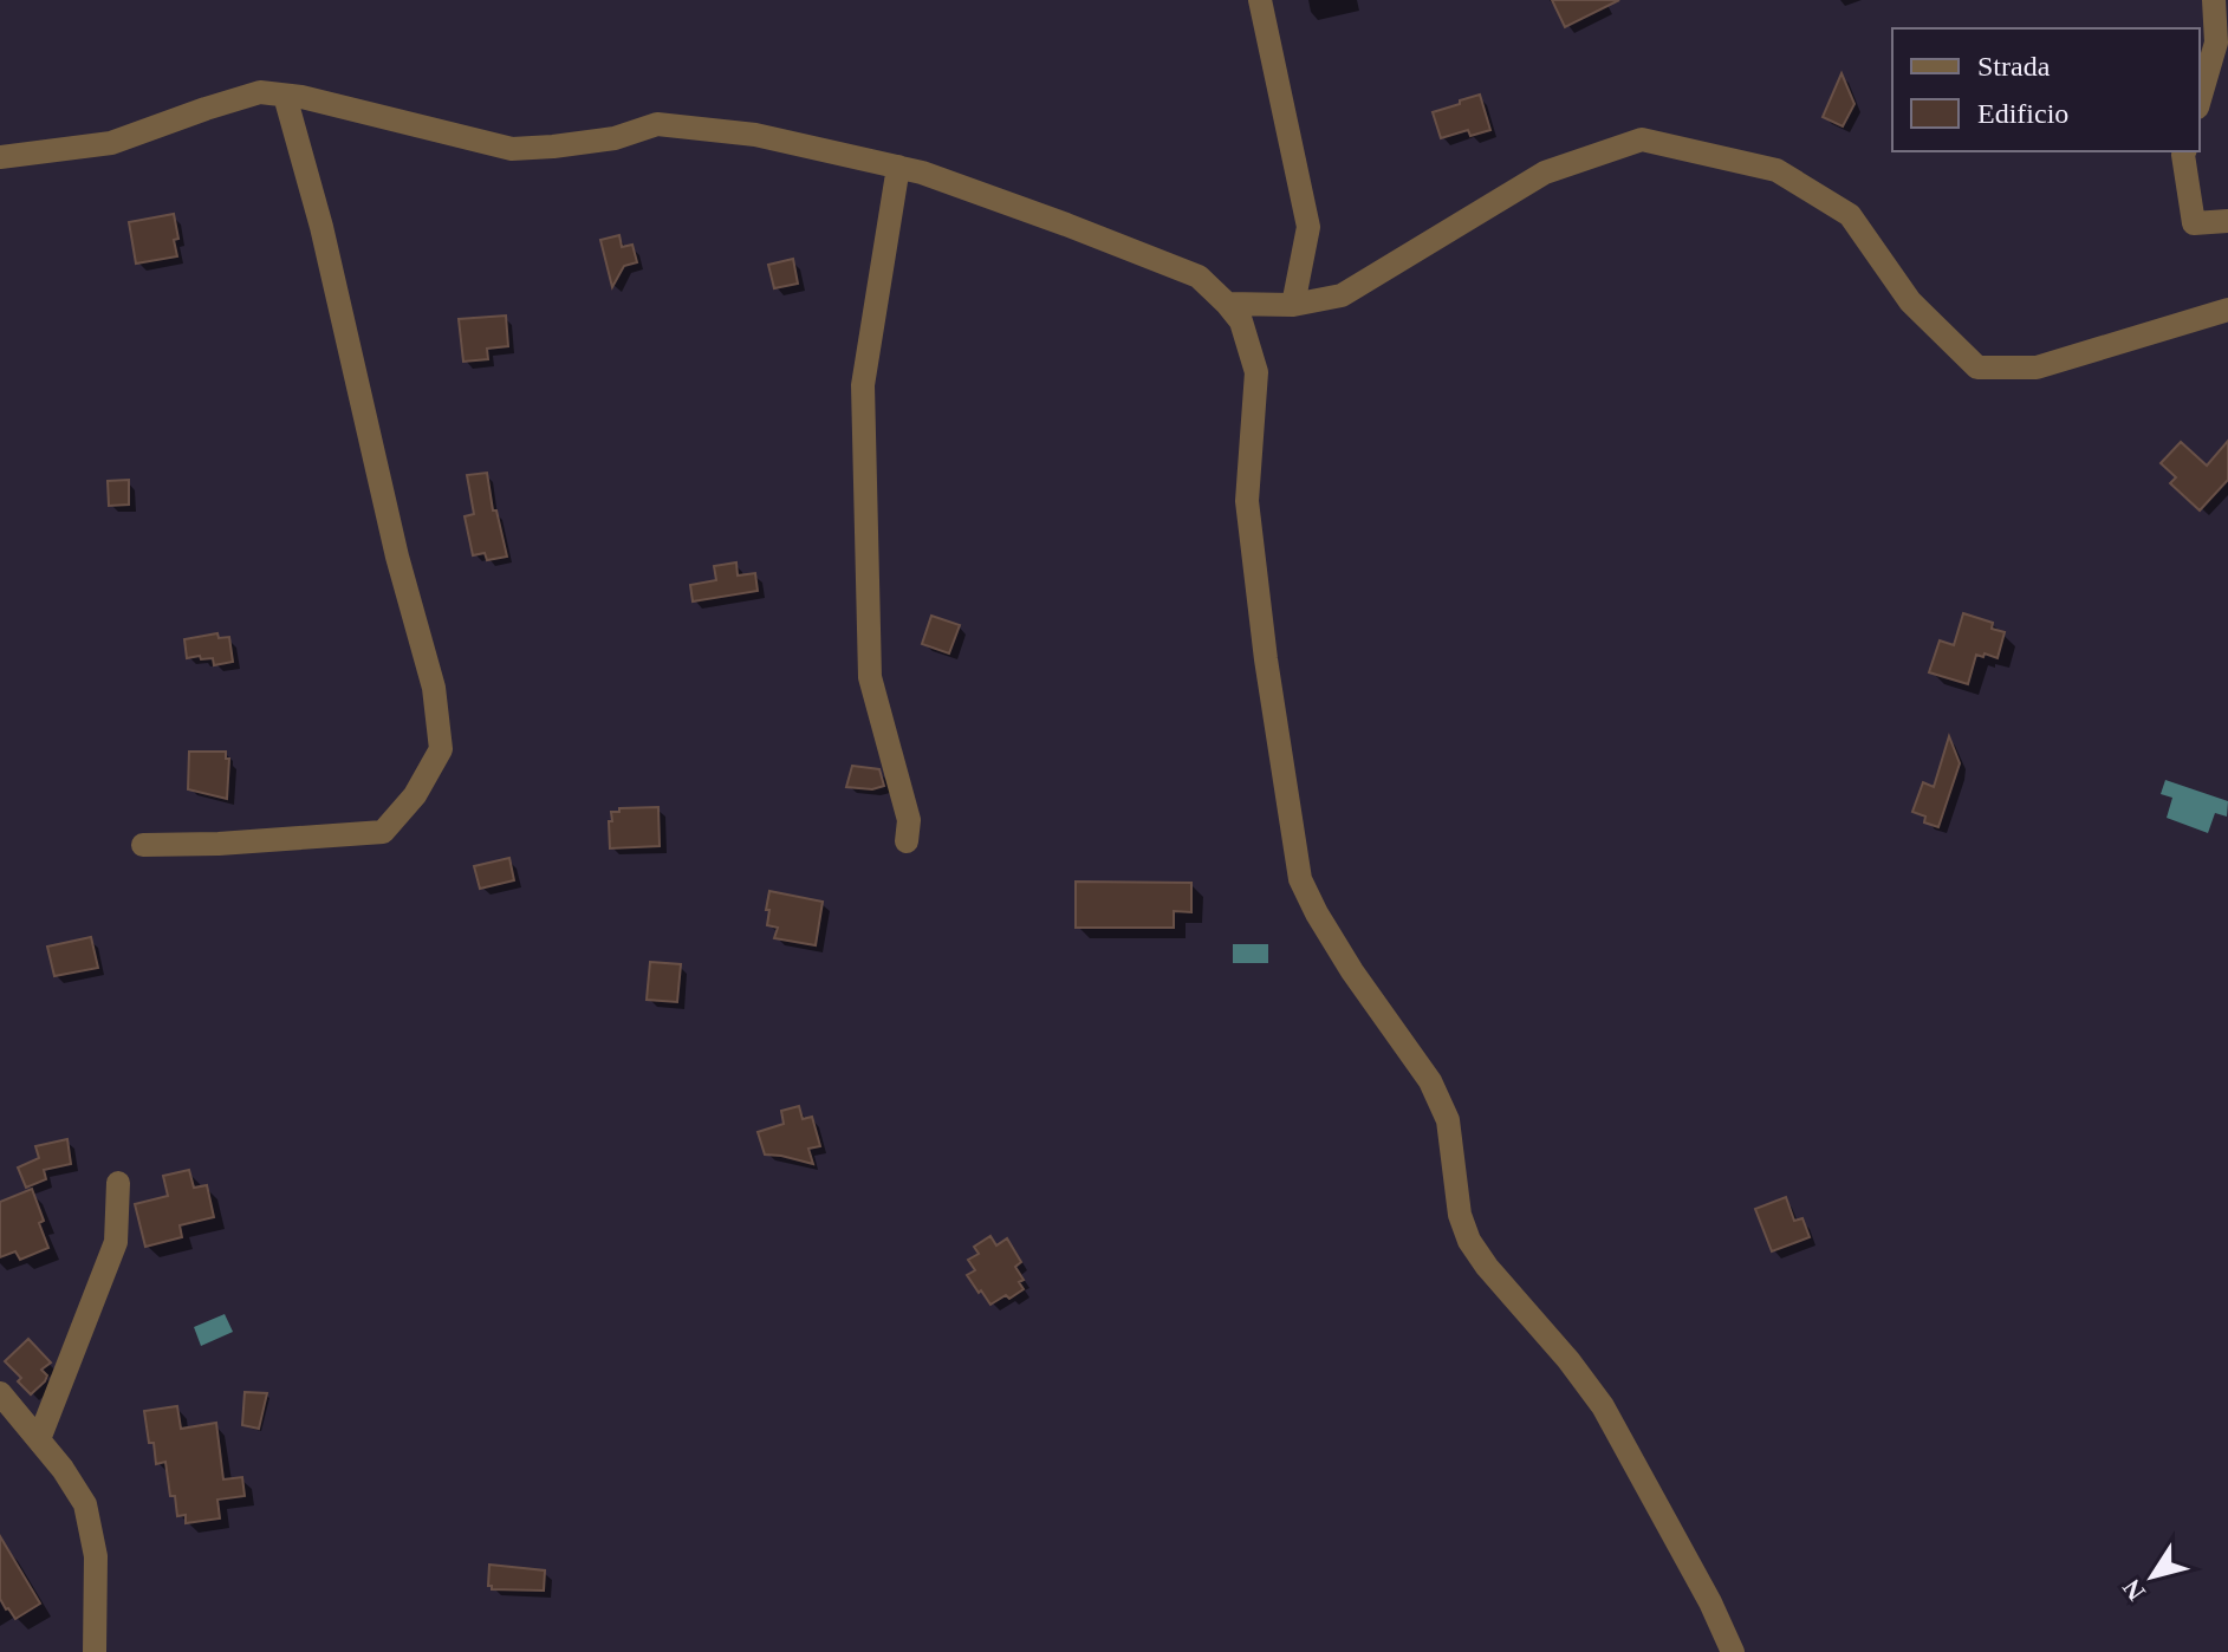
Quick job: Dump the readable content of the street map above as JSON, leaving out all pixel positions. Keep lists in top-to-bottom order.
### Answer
{
  "legend": ["Strada", "Edificio"],
  "north": "bottom left"
}
